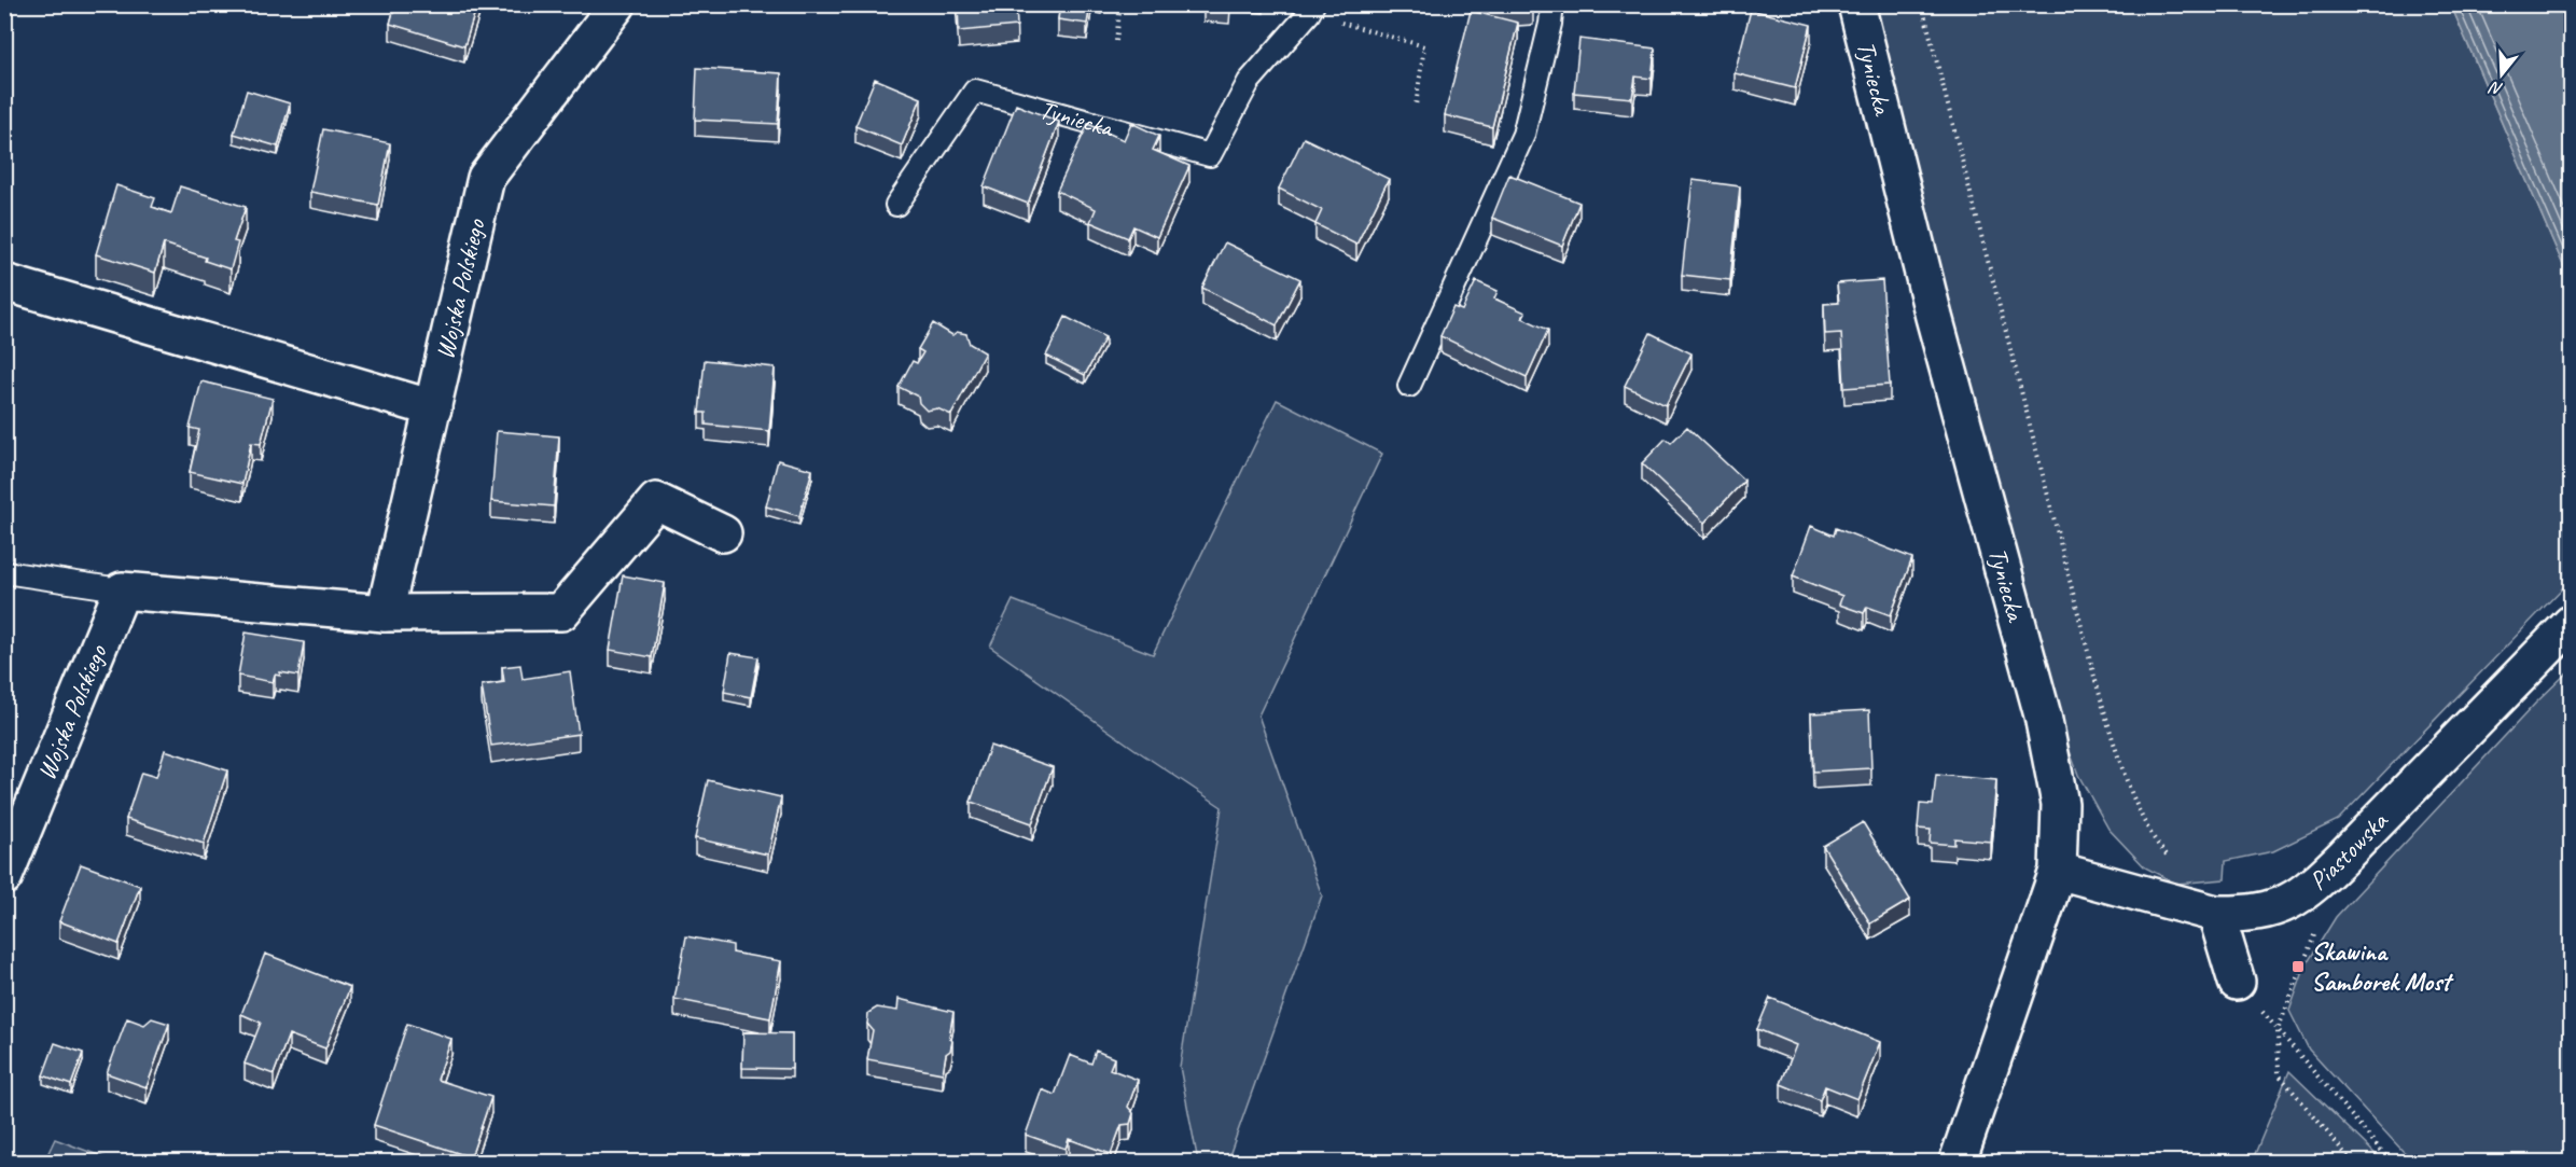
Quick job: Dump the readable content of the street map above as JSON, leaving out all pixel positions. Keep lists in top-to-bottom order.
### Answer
{
  "streets": {
    "street": ["Tyniecka", "Wojska Polskiego", "Piastowska"]
  },
  "crossings": [
    ["Tyniecka", "Piastowska"]
  ],
  "places": {
    "transit": ["Skawina Samborek Most"]
  },
  "north": "bottom"
}
